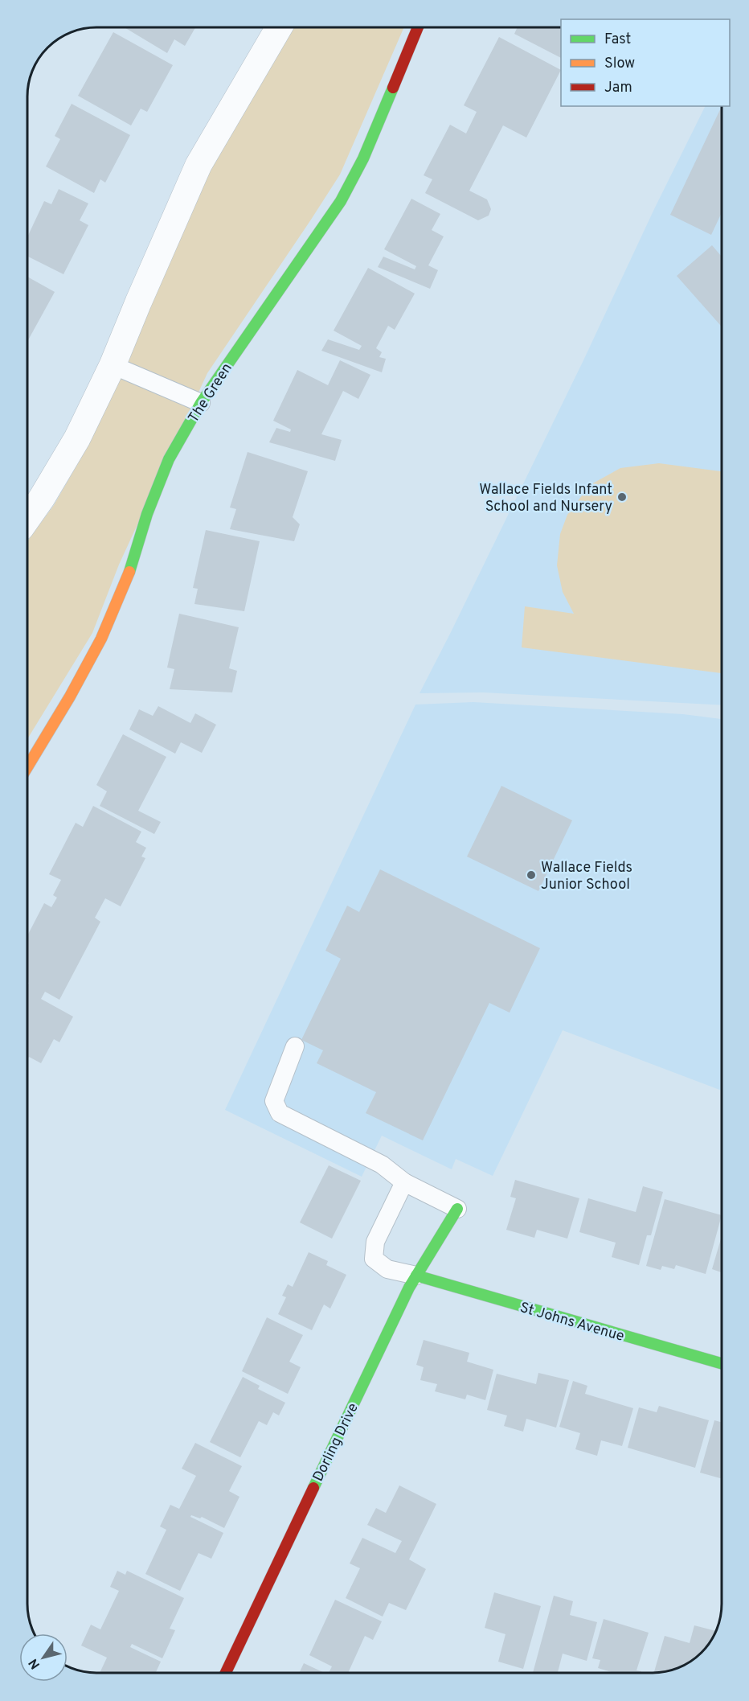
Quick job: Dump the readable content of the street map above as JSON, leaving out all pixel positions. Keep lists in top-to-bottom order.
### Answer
{
  "streets": {
    "street": ["The Green", "St Johns Avenue", "Dorling Drive"]
  },
  "crossings": [
    ["St Johns Avenue", "Dorling Drive"]
  ],
  "places": ["Wallace Fields Infant School and Nursery", "Wallace Fields Junior School"],
  "legend": ["Fast", "Slow", "Jam"],
  "north": "bottom left"
}
